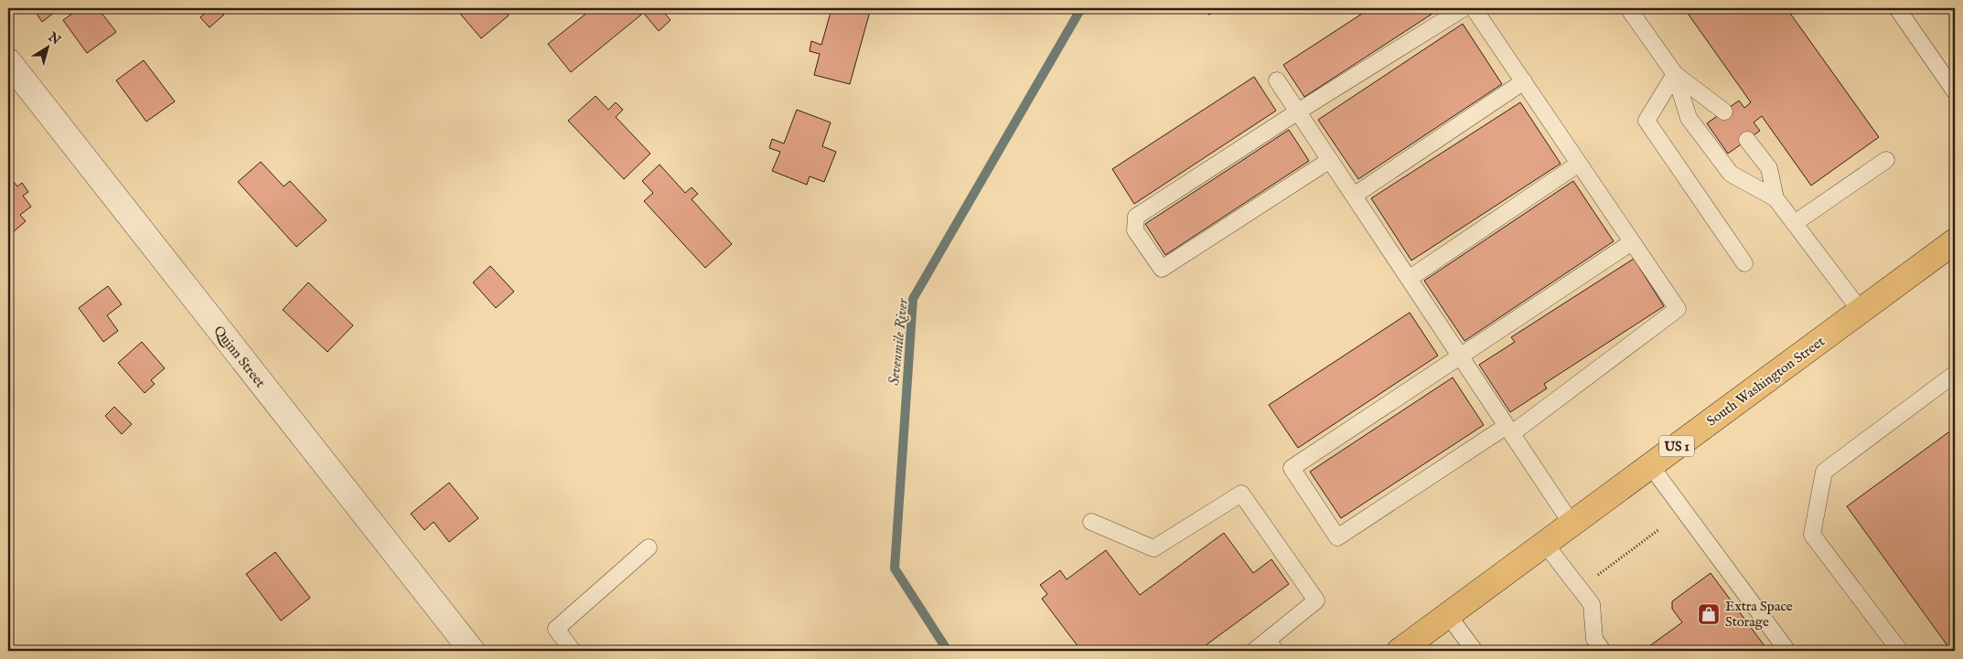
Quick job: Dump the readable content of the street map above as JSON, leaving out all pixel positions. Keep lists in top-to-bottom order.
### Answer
{
  "streets": {
    "main road": ["South Washington Street", "US 1"],
    "street": ["Quinn Street"]
  },
  "water": ["Sevenmile River"],
  "places": {
    "shop": ["Extra Space Storage"]
  },
  "north": "top right"
}
